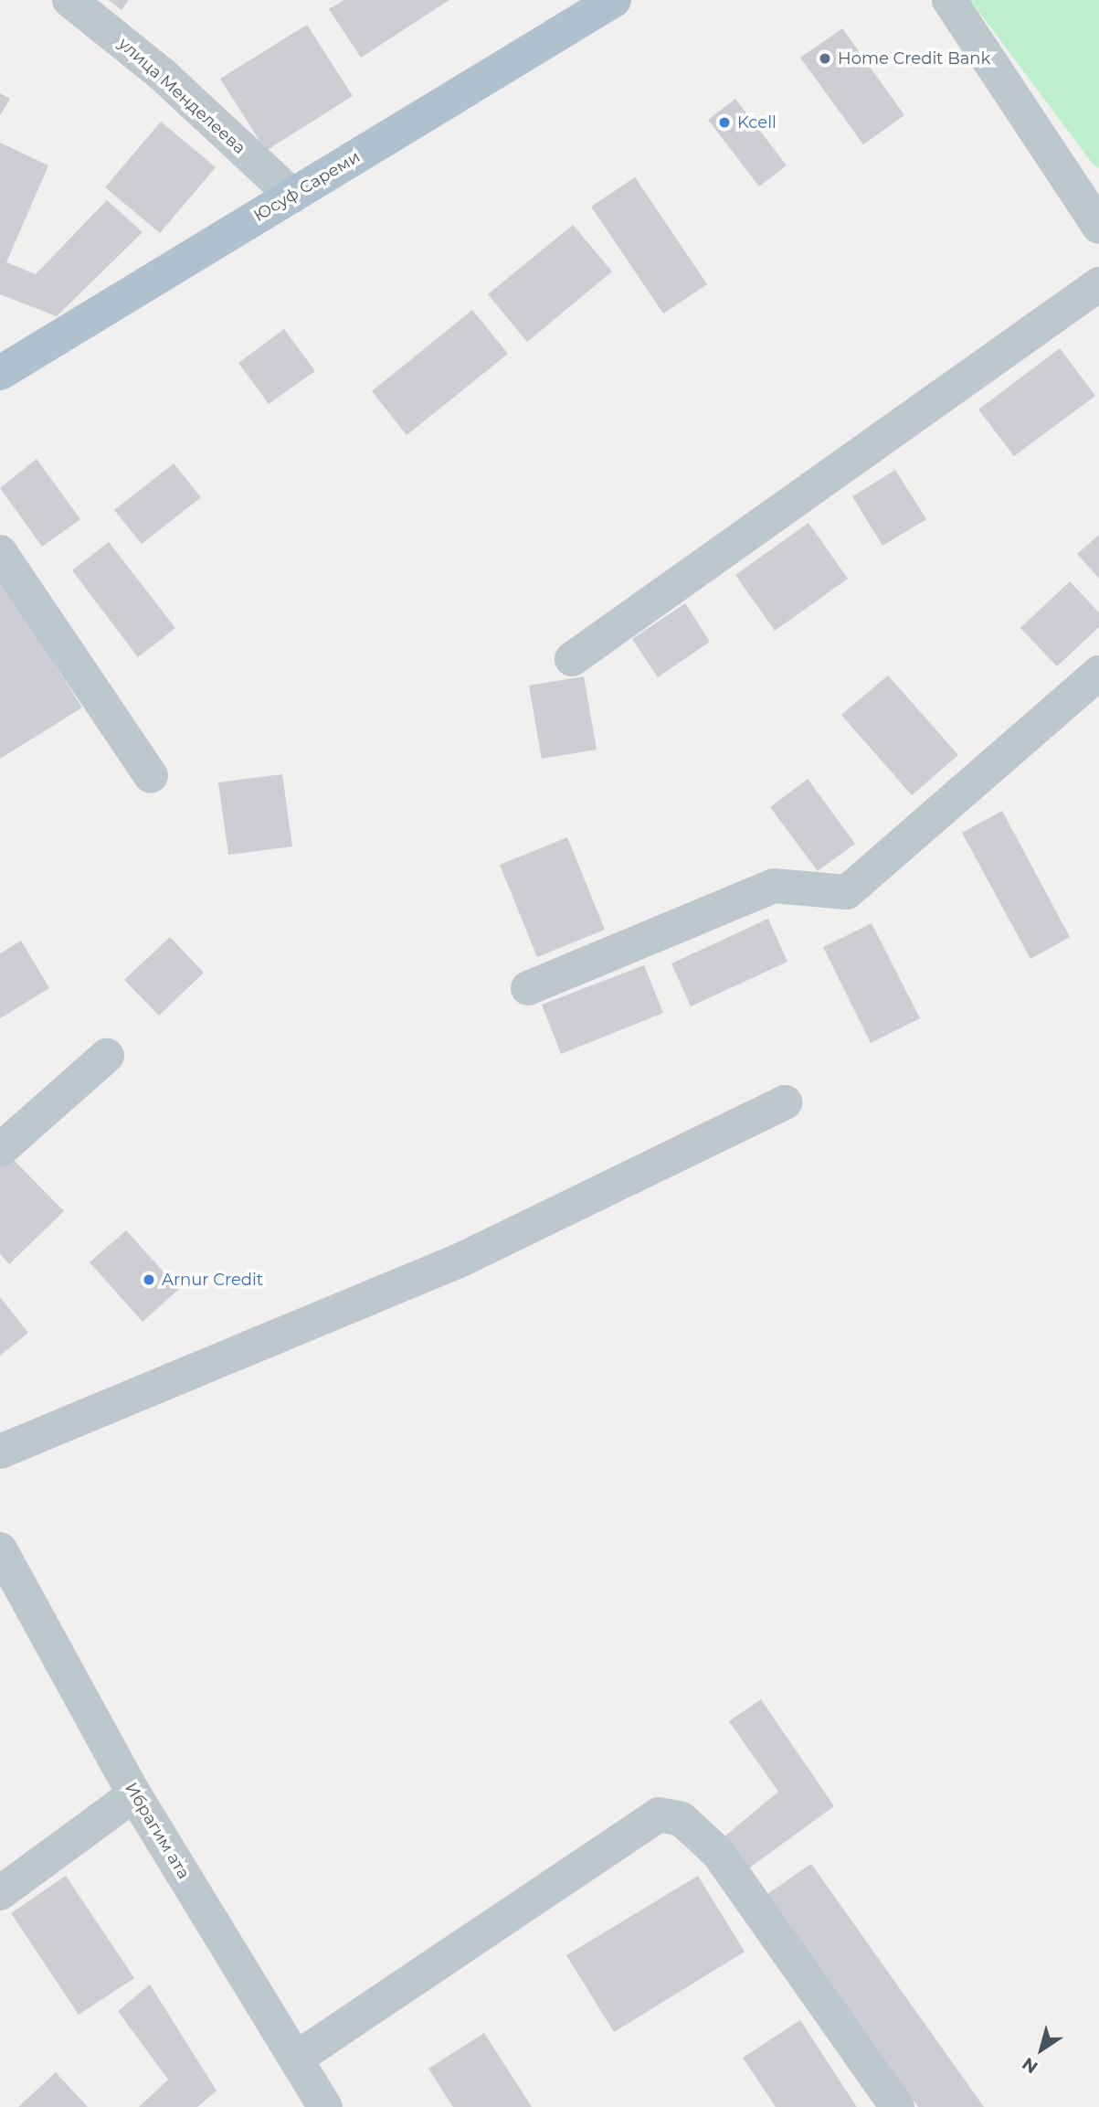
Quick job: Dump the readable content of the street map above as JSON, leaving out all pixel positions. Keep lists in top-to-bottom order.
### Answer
{
  "streets": {
    "main road": ["Юсуф Сареми"],
    "street": ["улица Менделеева", "Ибрагим ата"]
  },
  "crossings": [
    ["улица Менделеева", "Юсуф Сареми"]
  ],
  "places": ["Home Credit Bank", "Kcell", "Arnur Credit"],
  "north": "bottom left"
}
